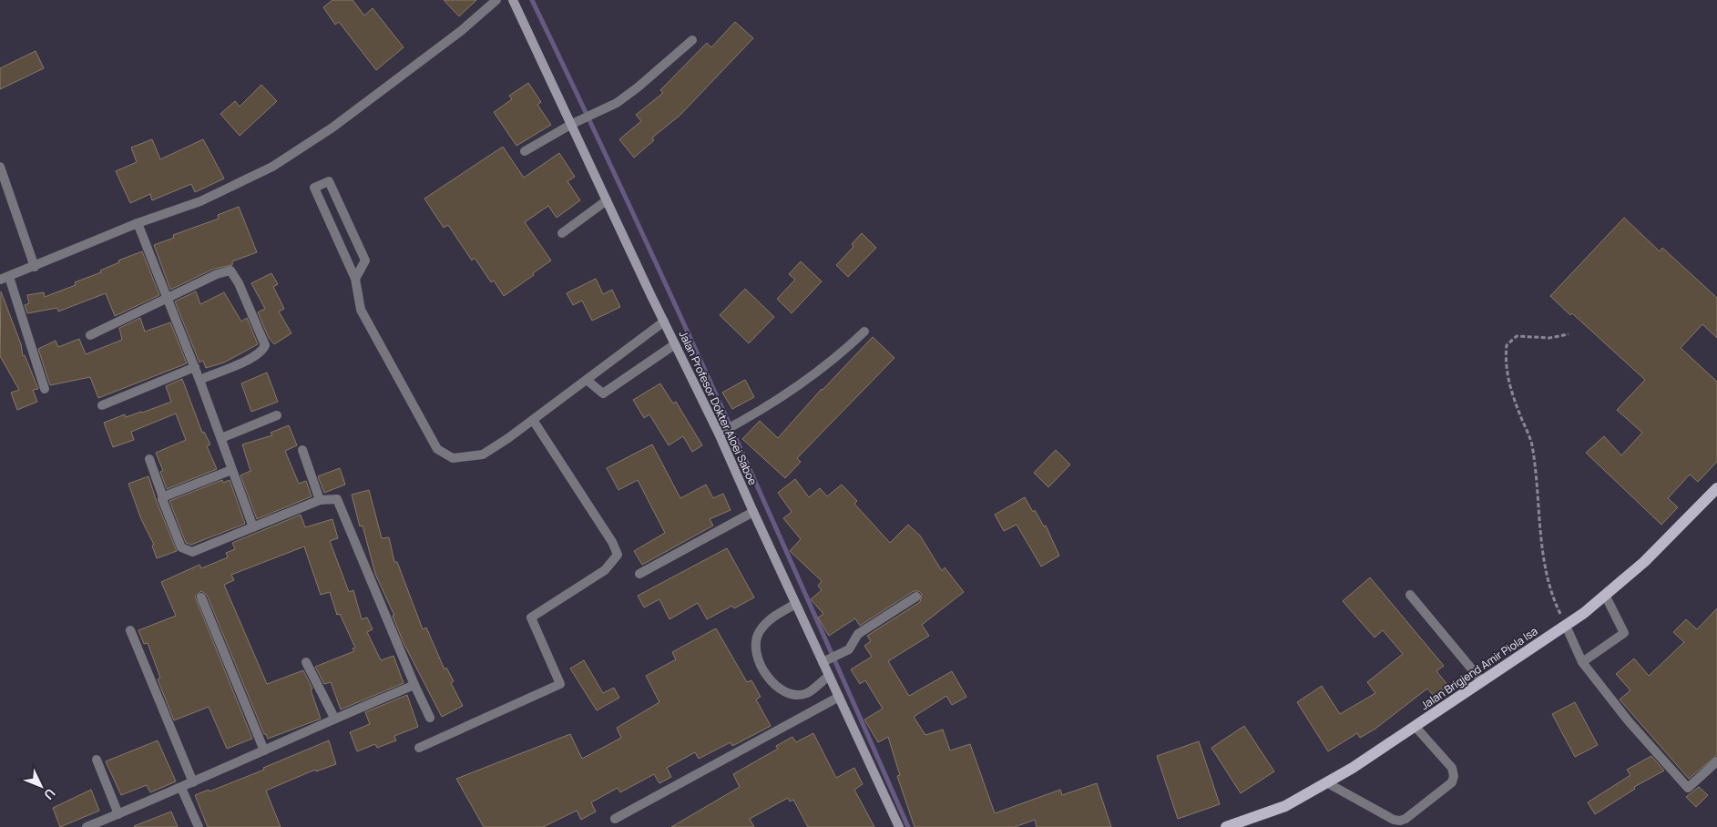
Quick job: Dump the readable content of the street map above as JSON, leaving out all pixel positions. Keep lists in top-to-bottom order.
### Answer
{
  "streets": {
    "main road": ["Jalan Brigjend Amir Piola Isa"],
    "street": ["Jalan Profesor Dokter Aloei Saboe"]
  },
  "north": "bottom right"
}
